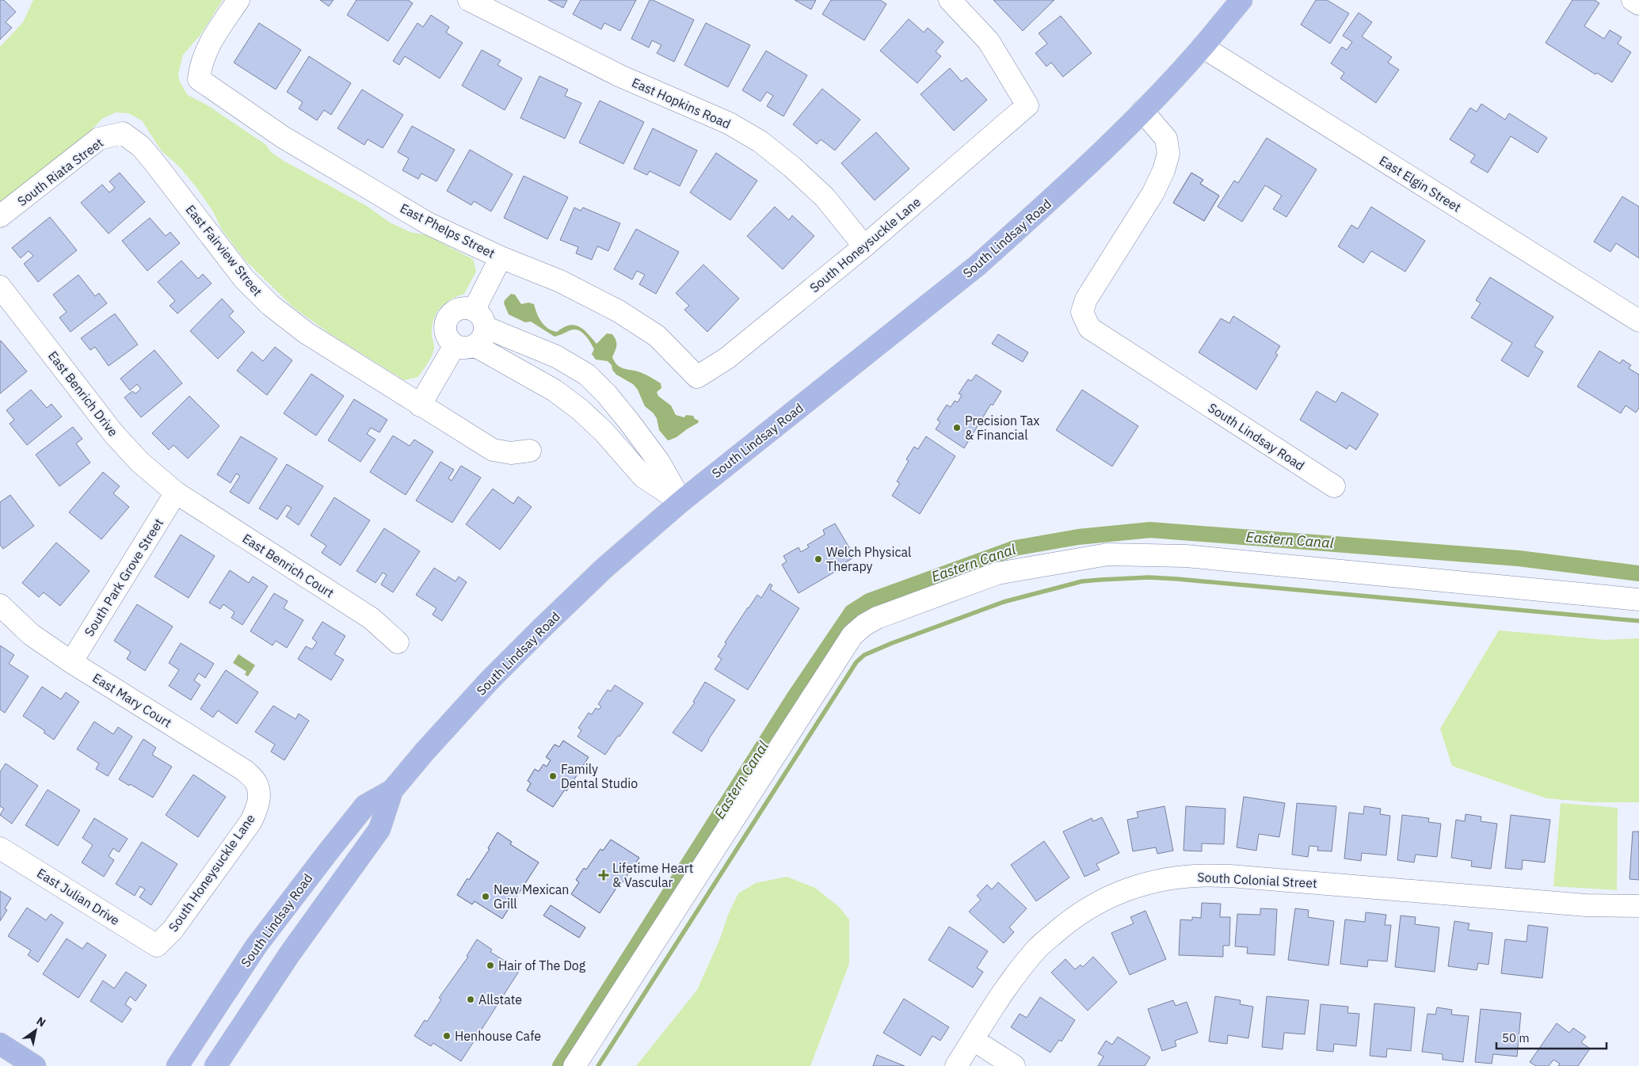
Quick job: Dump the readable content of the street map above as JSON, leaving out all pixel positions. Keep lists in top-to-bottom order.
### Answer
{
  "streets": {
    "main road": ["South Lindsay Road"],
    "street": [
      "East Hopkins Road",
      "South Riata Street",
      "East Elgin Street",
      "East Phelps Street",
      "South Honeysuckle Lane",
      "East Fairview Street",
      "East Benrich Drive",
      "East Benrich Court",
      "South Park Grove Street",
      "East Mary Court",
      "South Colonial Street",
      "East Julian Drive"
    ]
  },
  "crossings": [
    ["East Hopkins Road", "South Honeysuckle Lane"],
    ["South Riata Street", "East Fairview Street"],
    ["East Elgin Street", "South Lindsay Road"],
    ["East Phelps Street", "South Honeysuckle Lane"],
    ["South Honeysuckle Lane", "East Mary Court"],
    ["South Honeysuckle Lane", "East Julian Drive"],
    ["East Benrich Drive", "East Benrich Court"],
    ["East Benrich Drive", "South Park Grove Street"],
    ["East Benrich Court", "South Park Grove Street"],
    ["South Park Grove Street", "East Mary Court"]
  ],
  "water": ["Eastern Canal"],
  "places": {
    "other": [
      "Precision Tax & Financial",
      "Welch Physical Therapy",
      "Family Dental Studio",
      "New Mexican Grill",
      "Hair of The Dog",
      "Allstate",
      "Henhouse Cafe"
    ],
    "health": ["Lifetime Heart & Vascular"]
  },
  "scale_bar": "50 m",
  "north": "top right"
}
